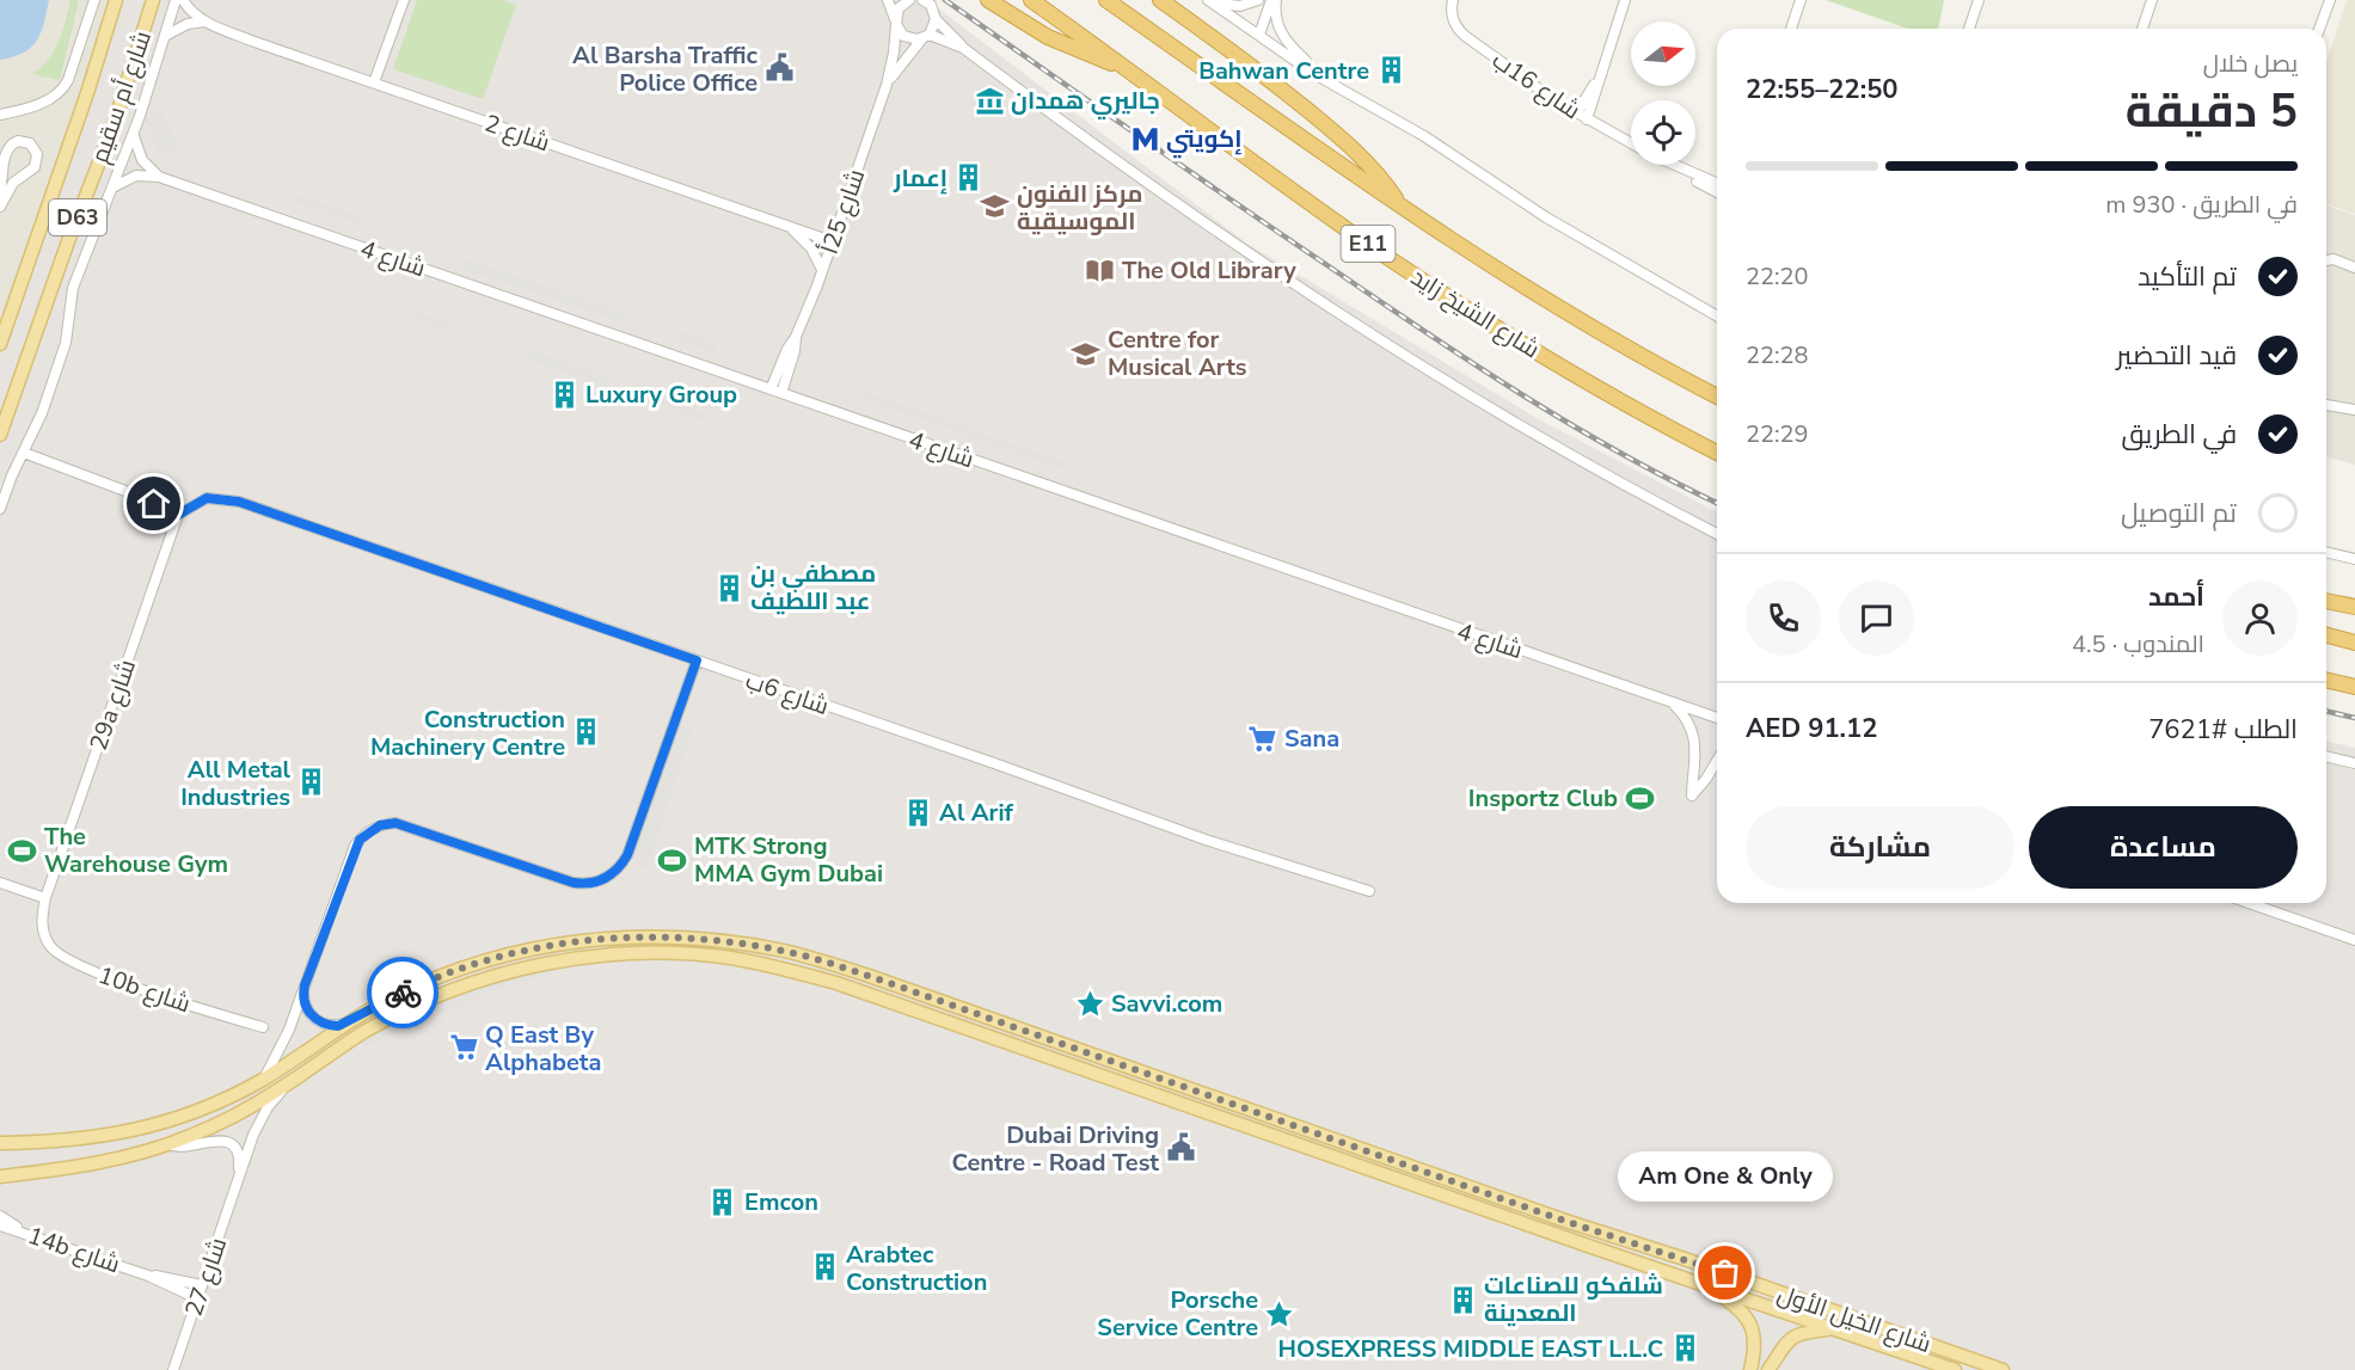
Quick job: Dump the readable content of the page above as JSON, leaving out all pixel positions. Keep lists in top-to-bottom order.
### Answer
{
  "streets": {
    "highway": ["E11", "شارع الشيخ زايد"],
    "main road": ["شارع أم سقيم", "D63", "شارع الخيل الأول"],
    "street": [
      "شارع 16ب",
      "شارع 2",
      "شارع 25أ",
      "شارع 4",
      "شارع 6ب",
      "29a شارع",
      "10b شارع",
      "14b شارع",
      "شارع 27"
    ]
  },
  "crossings": [
    ["شارع 2", "شارع 25أ"],
    ["شارع 25أ", "شارع 4"],
    ["شارع 6ب", "29a شارع"],
    ["29a شارع", "10b شارع"],
    ["14b شارع", "شارع 27"],
    ["شارع 27", "شارع الخيل الأول"]
  ],
  "places": {
    "public building": ["Al Barsha Traffic Police Office", "Dubai Driving Centre - Road Test"],
    "building": [
      "Bahwan Centre",
      "إعمار",
      "Luxury Group",
      "مصطفي بن عبد اللطيف",
      "Construction Machinery Centre",
      "All Metal Industries",
      "Al Arif",
      "Emcon",
      "Arabtec Construction",
      "شلفكو للصناعات المعدينة",
      "HOSEXPRESS MIDDLE EAST L.L.C"
    ],
    "museum": ["جاليري همدان"],
    "metro station": ["إكويتي"],
    "school or university": ["مركز الفنون الموسيقية", "Centre for Musical Arts"],
    "library": ["The Old Library"],
    "supermarket": ["Sana", "Q East By Alphabeta"],
    "sports": ["Insportz Club", "The Warehouse Gym", "MTK Strong MMA Gym Dubai"],
    "place": ["Savvi.com", "Porsche Service Centre"],
    "other": ["Am One & Only"]
  },
  "north": "right",
  "page": {
    "heading": ["5 دقيقة", "يصل خلال", "22:50–22:55"],
    "panel": [
      "أحمد",
      "المندوب · 4.5",
      "الطلب #7621",
      "AED 91.12"
    ],
    "bar": "في الطريق · 930 m",
    "list": [
      ["تم التأكيد", "22:20"],
      ["قيد التحضير", "22:28"],
      ["في الطريق", "22:29"],
      "تم التوصيل"
    ],
    "buttons": ["مساعدة", "مشاركة"],
    "bubble": "Am One & Only"
  }
}
